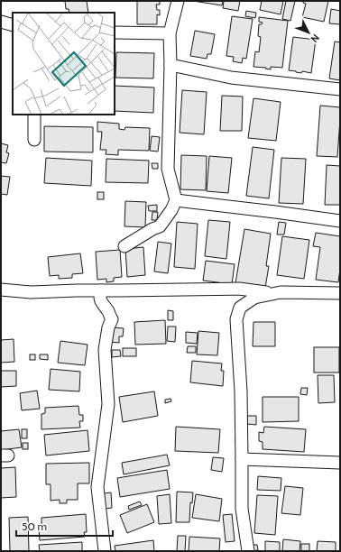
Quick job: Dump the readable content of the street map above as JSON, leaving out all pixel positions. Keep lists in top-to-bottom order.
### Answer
{
  "scale_bar": "50 m",
  "north": "bottom right"
}
